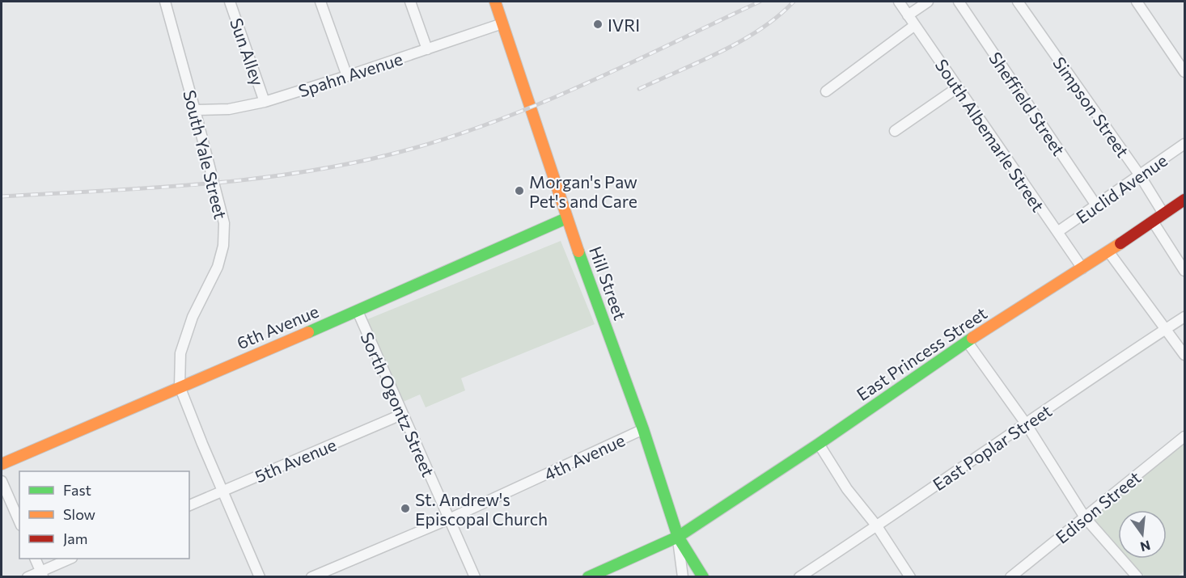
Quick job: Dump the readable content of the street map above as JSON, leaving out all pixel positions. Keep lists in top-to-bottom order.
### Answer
{
  "streets": {
    "street": [
      "Sun Alley",
      "Spahn Avenue",
      "Sheffield Street",
      "Simpson Street",
      "South Albemarle Street",
      "South Yale Street",
      "Euclid Avenue",
      "Hill Street",
      "6th Avenue",
      "East Princess Street",
      "Sorth Ogontz Street",
      "East Poplar Street",
      "4th Avenue",
      "5th Avenue",
      "Edison Street"
    ]
  },
  "crossings": [
    ["Sun Alley", "Spahn Avenue"],
    ["Spahn Avenue", "South Yale Street"],
    ["Spahn Avenue", "Hill Street"],
    ["Sheffield Street", "Euclid Avenue"],
    ["Simpson Street", "Euclid Avenue"],
    ["Simpson Street", "East Princess Street"],
    ["South Albemarle Street", "Euclid Avenue"],
    ["South Albemarle Street", "East Princess Street"],
    ["South Yale Street", "6th Avenue"],
    ["South Yale Street", "5th Avenue"],
    ["Hill Street", "6th Avenue"],
    ["Hill Street", "East Princess Street"],
    ["Hill Street", "4th Avenue"],
    ["6th Avenue", "Sorth Ogontz Street"],
    ["Sorth Ogontz Street", "4th Avenue"],
    ["Sorth Ogontz Street", "5th Avenue"]
  ],
  "places": ["IVRI", "Morgan's Paw Pet's and Care", "St. Andrew's Episcopal Church"],
  "legend": ["Fast", "Slow", "Jam"],
  "north": "bottom"
}
